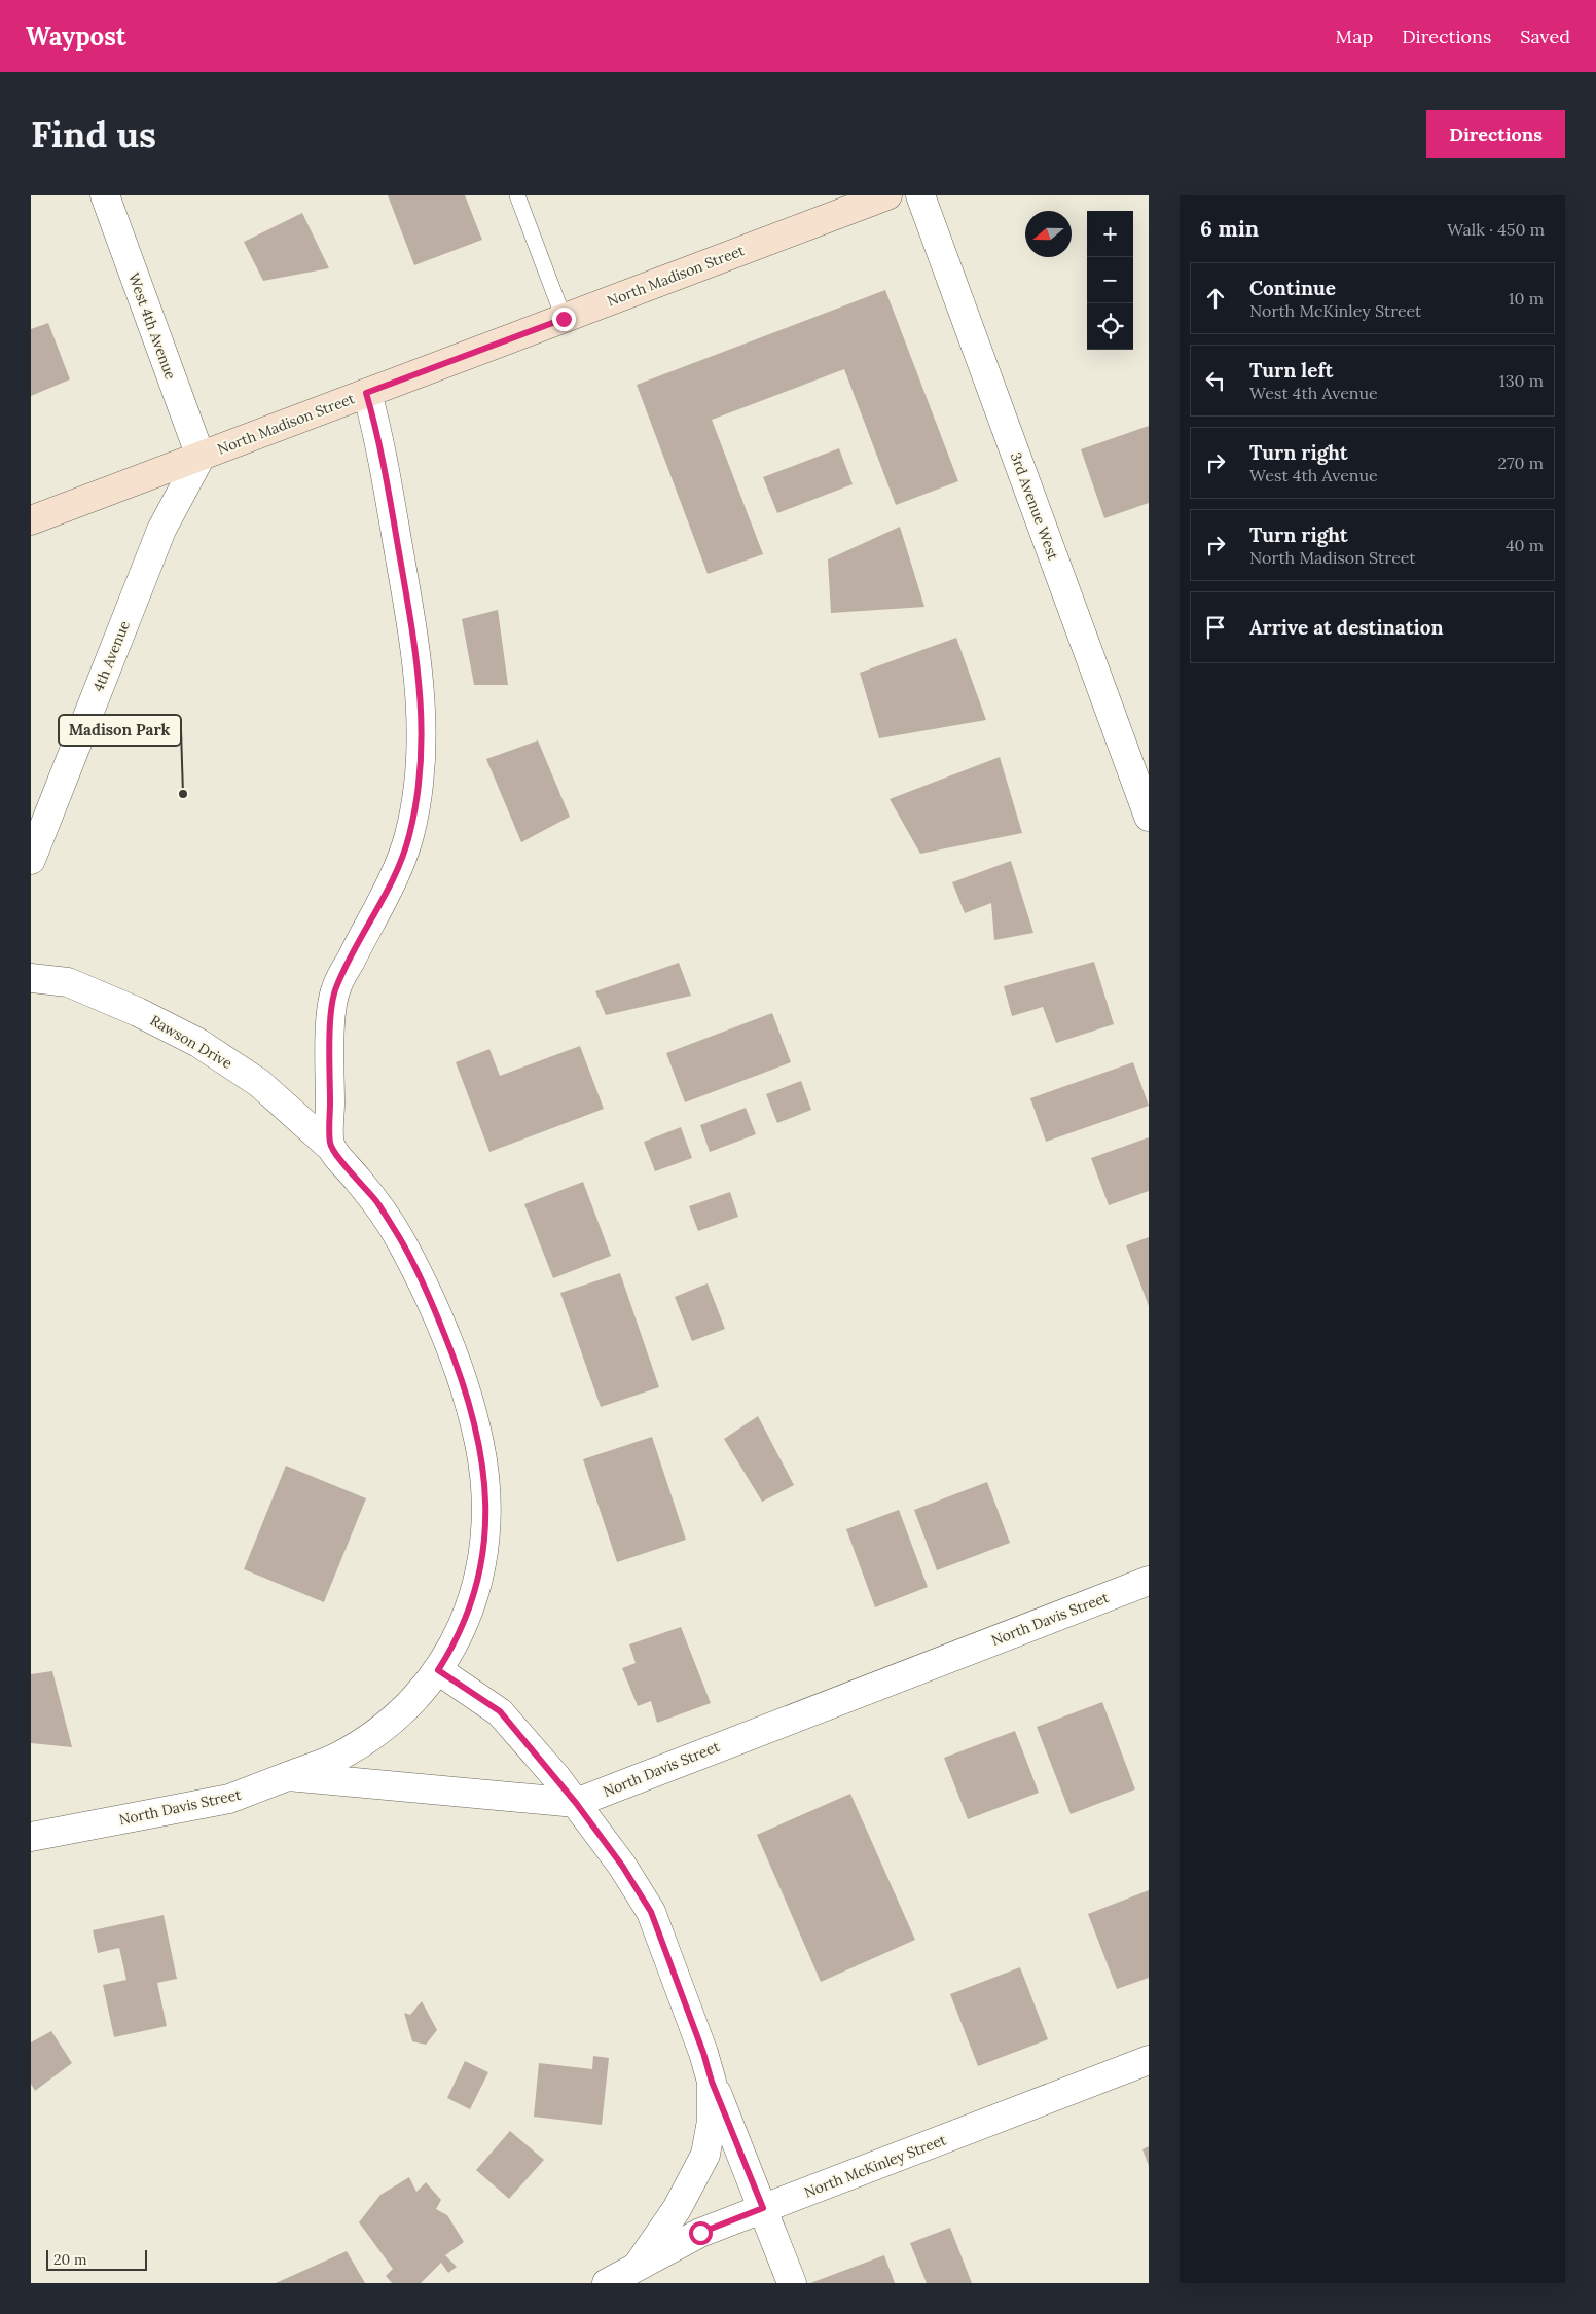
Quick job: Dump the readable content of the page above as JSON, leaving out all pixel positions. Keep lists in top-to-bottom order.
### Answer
{
  "streets": {
    "main road": ["North Madison Street"],
    "street": [
      "West 4th Avenue",
      "3rd Avenue West",
      "4th Avenue",
      "Rawson Drive",
      "North Davis Street",
      "North McKinley Street"
    ]
  },
  "crossings": [
    ["North Madison Street", "West 4th Avenue"],
    ["North Madison Street", "4th Avenue"],
    ["West 4th Avenue", "4th Avenue"]
  ],
  "places": ["Madison Park"],
  "scale_bar": "20 m",
  "north": "left",
  "page": {
    "header": "Waypost",
    "nav": ["Map", "Directions", "Saved"],
    "buttons": "Directions",
    "title": "Find us",
    "heading": ["6 min", "Walk · 450 m"],
    "map_buttons": ["+", "−"],
    "list": [
      ["Continue", "North McKinley Street", "10 m"],
      ["Turn left", "West 4th Avenue", "130 m"],
      ["Turn right", "West 4th Avenue", "270 m"],
      ["Turn right", "North Madison Street", "40 m"],
      "Arrive at destination"
    ],
    "scale": "20 m"
  }
}
